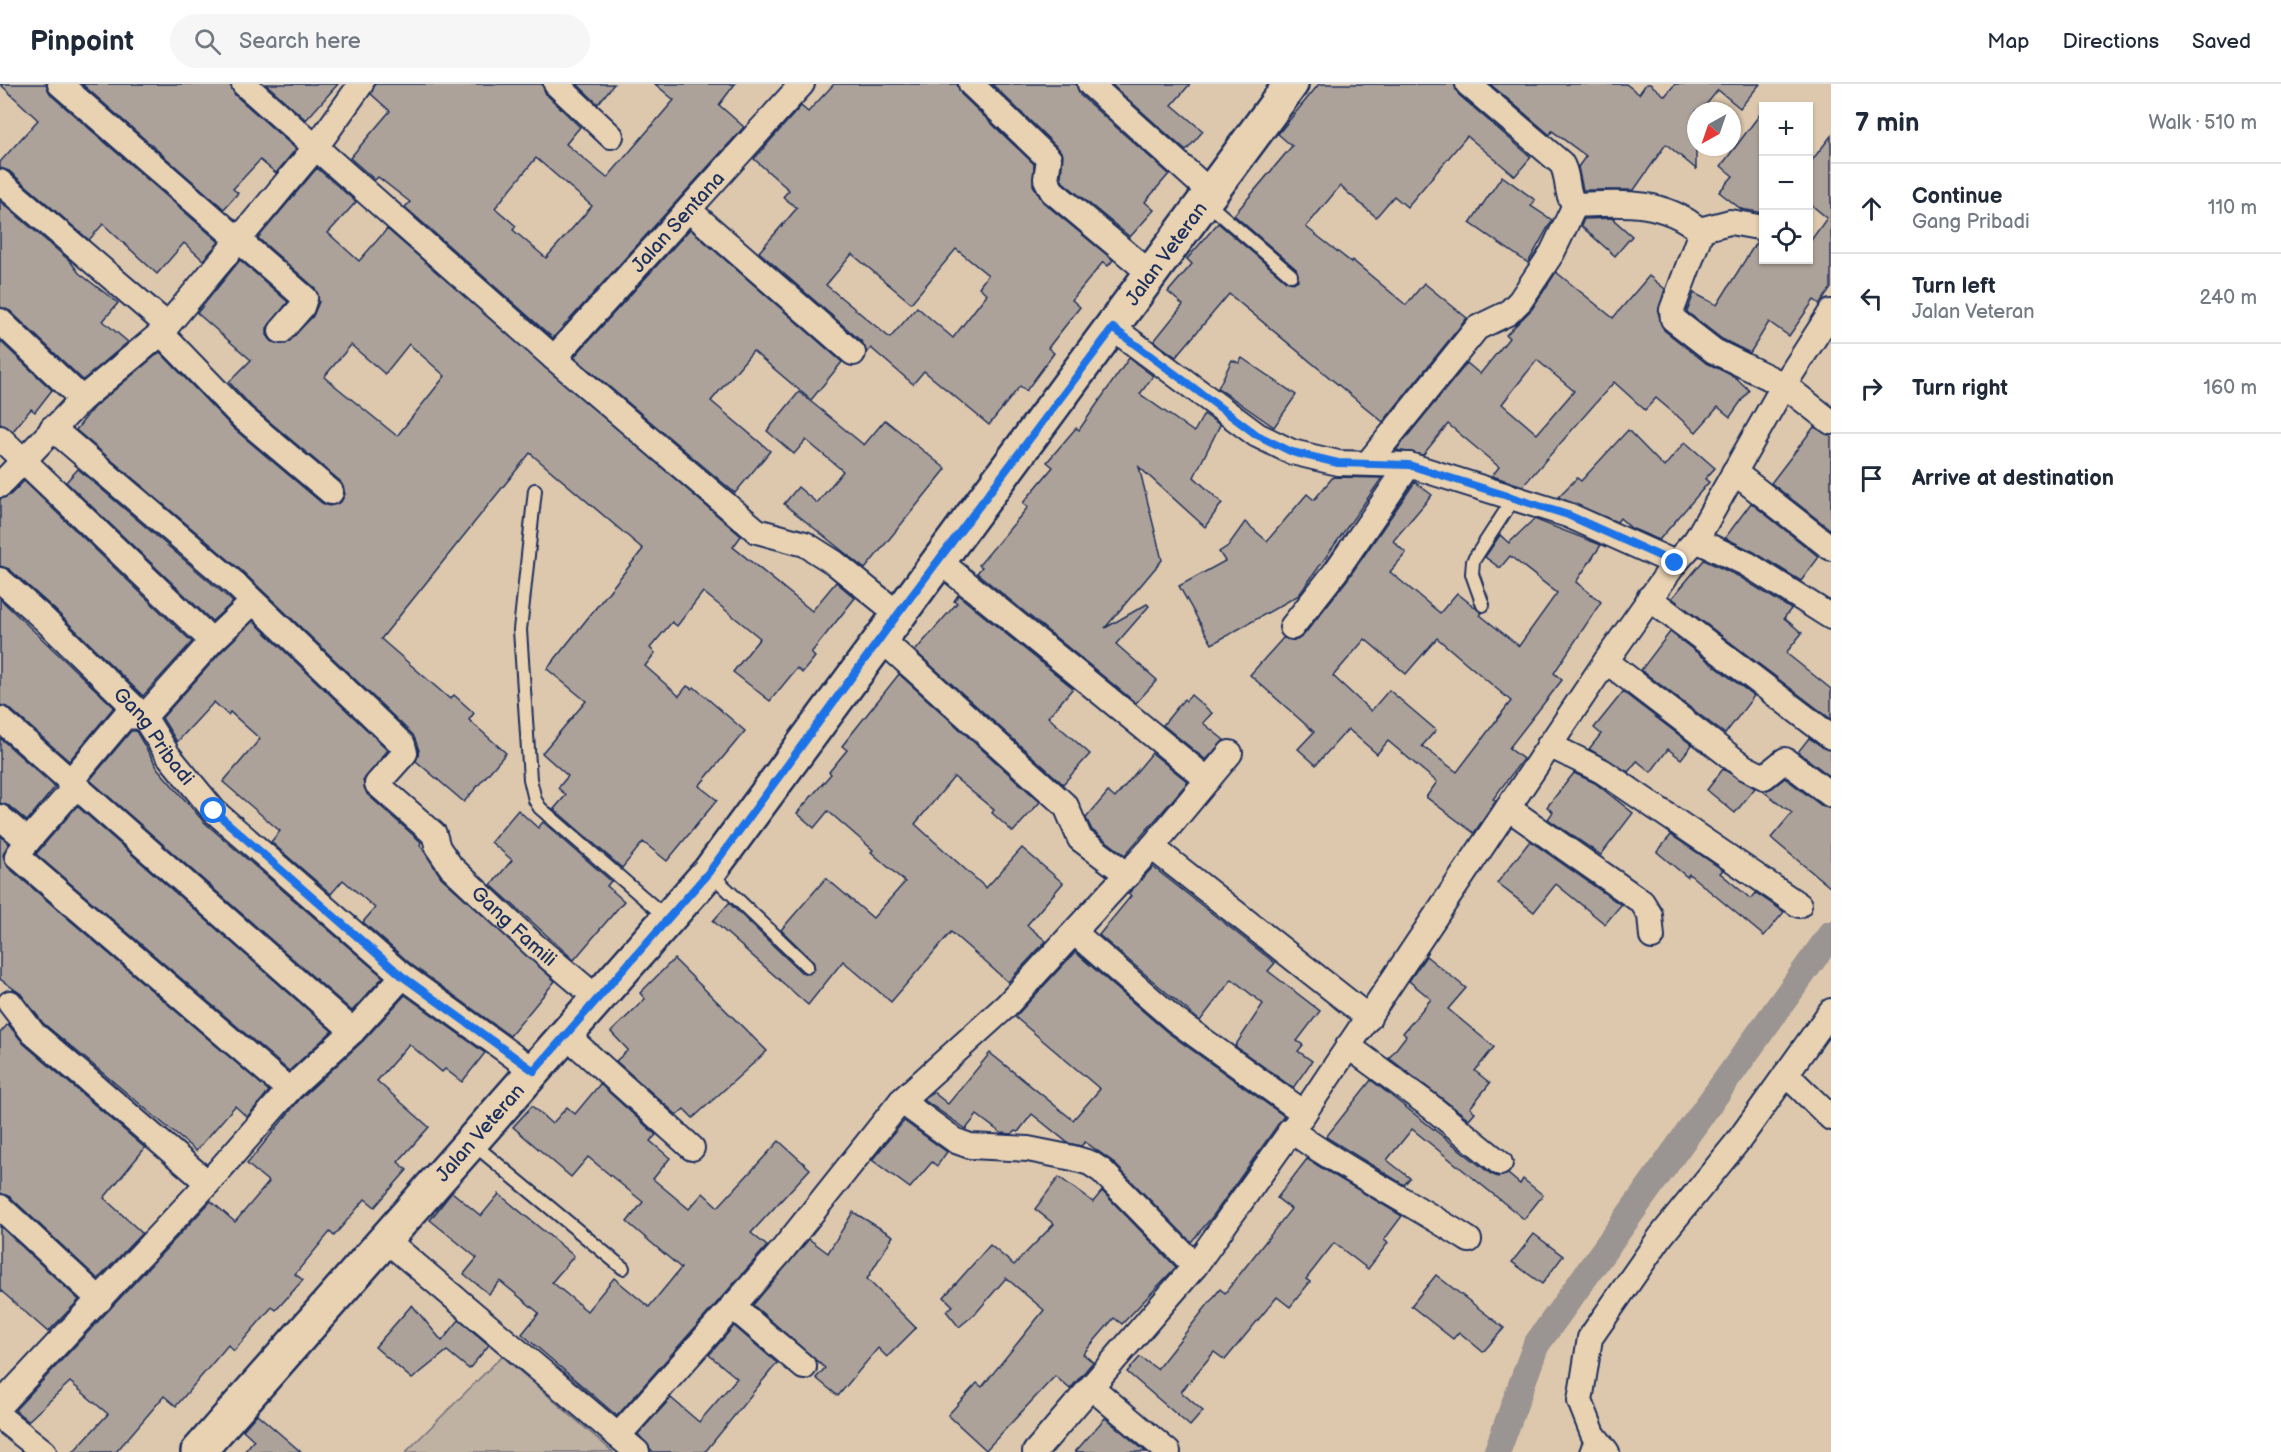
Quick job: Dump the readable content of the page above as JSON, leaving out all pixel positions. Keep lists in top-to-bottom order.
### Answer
{
  "streets": {
    "main road": ["Jalan Veteran"],
    "street": ["Jalan Sentana", "Gang Pribadi", "Gang Famili"]
  },
  "crossings": [
    ["Jalan Veteran", "Gang Pribadi"],
    ["Jalan Veteran", "Gang Famili"]
  ],
  "north": "bottom left",
  "page": {
    "header": "Pinpoint",
    "search": "Search here",
    "nav": ["Map", "Directions", "Saved"],
    "heading": ["7 min", "Walk · 510 m"],
    "map_buttons": ["+", "−"],
    "list": [
      ["Continue", "Gang Pribadi", "110 m"],
      ["Turn left", "Jalan Veteran", "240 m"],
      ["Turn right", "160 m"],
      "Arrive at destination"
    ]
  }
}
